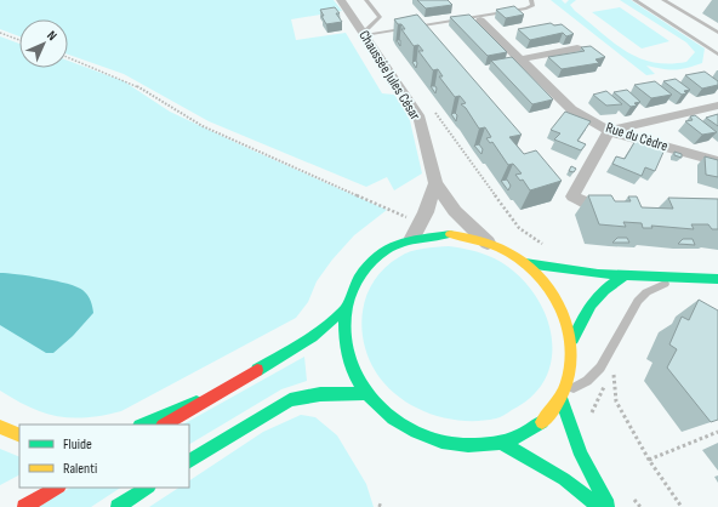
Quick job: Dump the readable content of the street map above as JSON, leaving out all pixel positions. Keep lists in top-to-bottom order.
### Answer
{
  "streets": {
    "street": ["Chaussée Jules César", "Rue du Cèdre"]
  },
  "legend": ["Fluide", "Ralenti"],
  "north": "top right"
}
